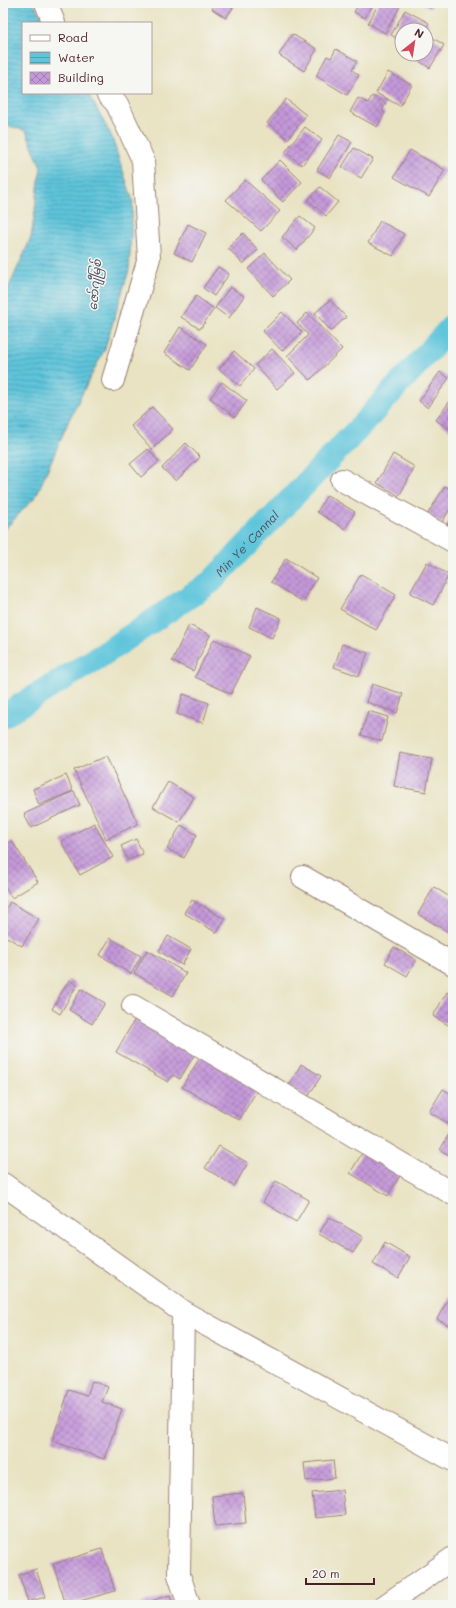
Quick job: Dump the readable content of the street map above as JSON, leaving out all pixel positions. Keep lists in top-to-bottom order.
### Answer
{
  "water": ["ဇော်ဂျီမြစ်", "Min Ye' Cannal"],
  "legend": ["Road", "Water", "Building"],
  "scale_bar": "20 m",
  "north": "top right"
}
